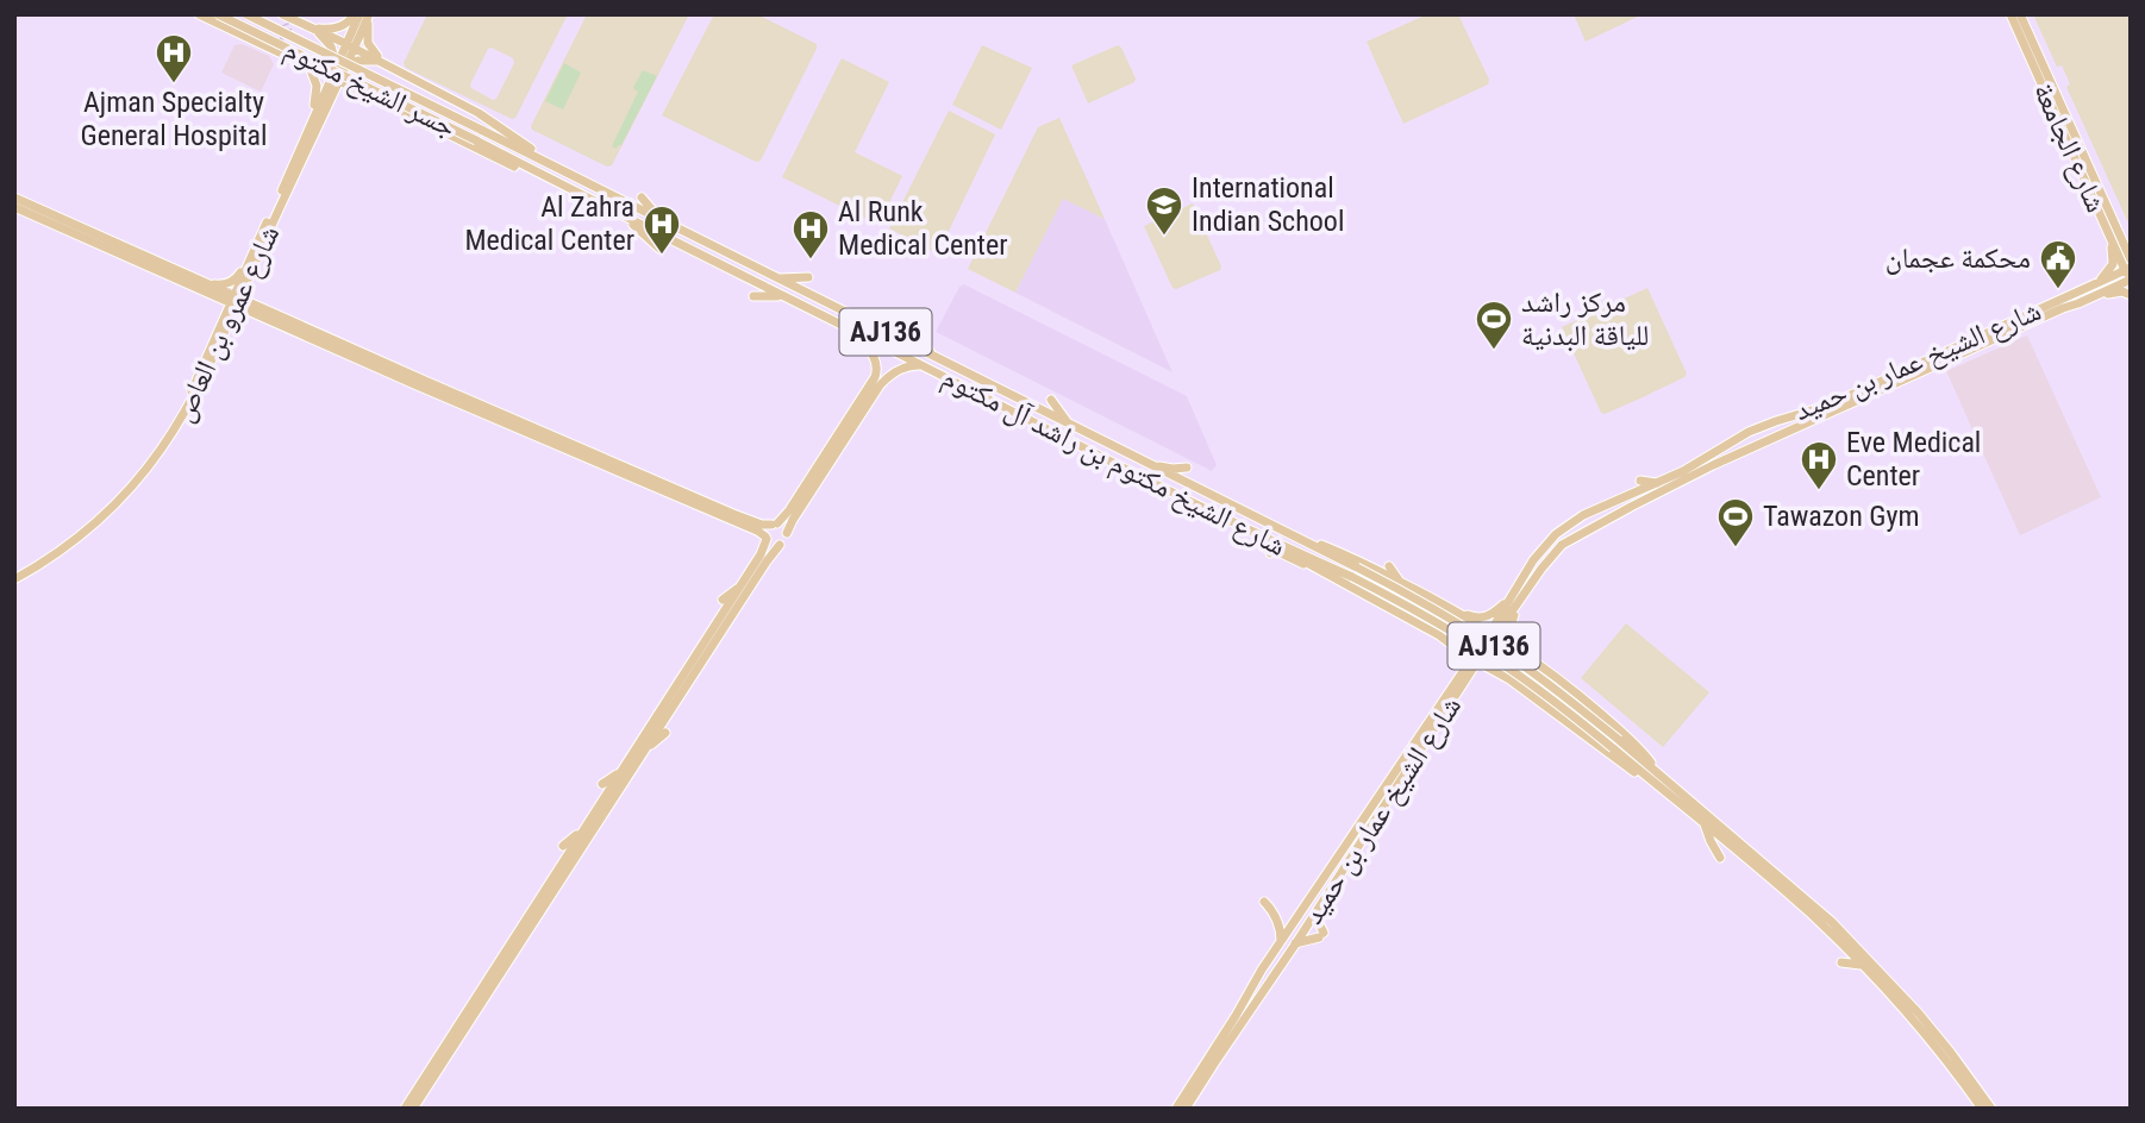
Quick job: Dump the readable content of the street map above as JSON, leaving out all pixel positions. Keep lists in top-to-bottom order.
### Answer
{
  "streets": {
    "main road": [
      "جسر الشيخ مكتوم",
      "شارع الجامعة",
      "شارع عمرو بن العاص",
      "AJ136",
      "شارع الشيخ عمار بن حميد",
      "شارع الشيخ مكتوم بن راشد آل مكتوم"
    ]
  },
  "crossings": [
    ["جسر الشيخ مكتوم", "شارع الشيخ مكتوم بن راشد آل مكتوم"],
    ["شارع الجامعة", "شارع الشيخ عمار بن حميد"]
  ],
  "places": {
    "hospital": [
      "Ajman Specialty General Hospital",
      "Al Zahra Medical Center",
      "Al Runk Medical Center",
      "Eve Medical Center"
    ],
    "school or university": ["International Indian School"],
    "public building": ["محكمة عجمان"],
    "sports": ["مركز راشد للياقة البدنية", "Tawazon Gym"]
  }
}
